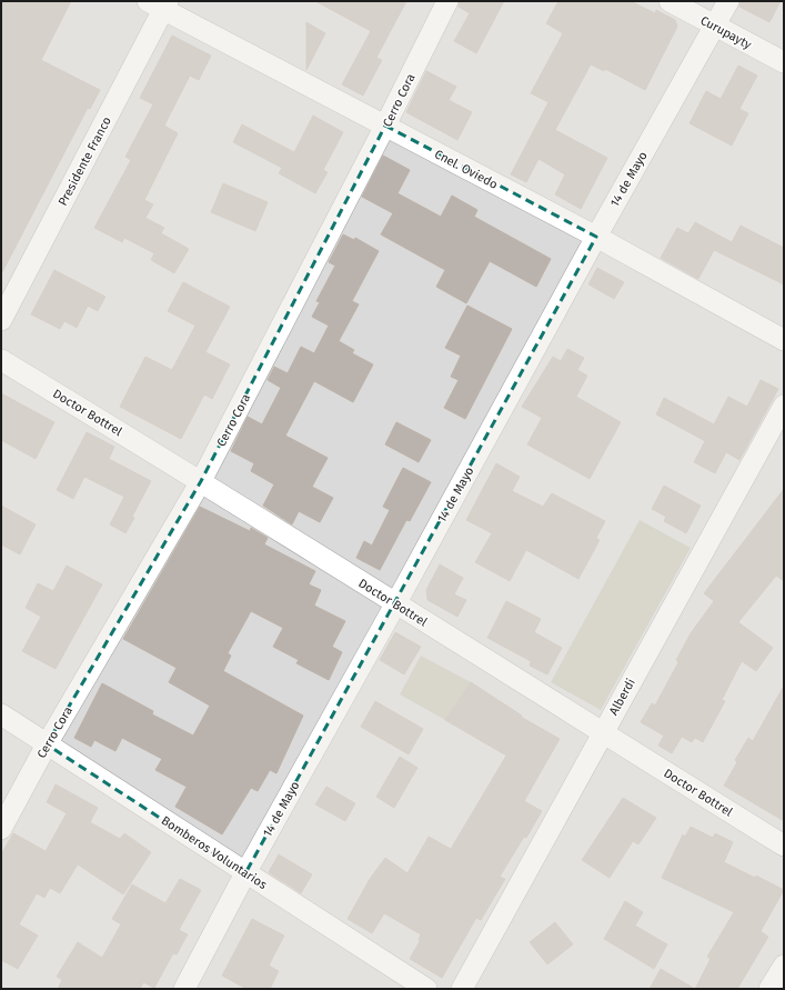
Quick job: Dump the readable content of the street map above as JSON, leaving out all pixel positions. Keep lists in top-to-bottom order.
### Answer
{
  "streets": {
    "street": [
      "Curupayty",
      "Cerro Cora",
      "Presidente Franco",
      "Cnel. Oviedo",
      "14 de Mayo",
      "Doctor Bottrel",
      "Alberdi",
      "Bomberos Voluntarios"
    ]
  },
  "crossings": [
    ["Curupayty", "14 de Mayo"],
    ["Cerro Cora", "Cnel. Oviedo"],
    ["Cerro Cora", "Doctor Bottrel"],
    ["Cerro Cora", "Bomberos Voluntarios"],
    ["Presidente Franco", "Cnel. Oviedo"],
    ["Cnel. Oviedo", "14 de Mayo"],
    ["14 de Mayo", "Doctor Bottrel"],
    ["14 de Mayo", "Bomberos Voluntarios"],
    ["Doctor Bottrel", "Alberdi"]
  ]
}
